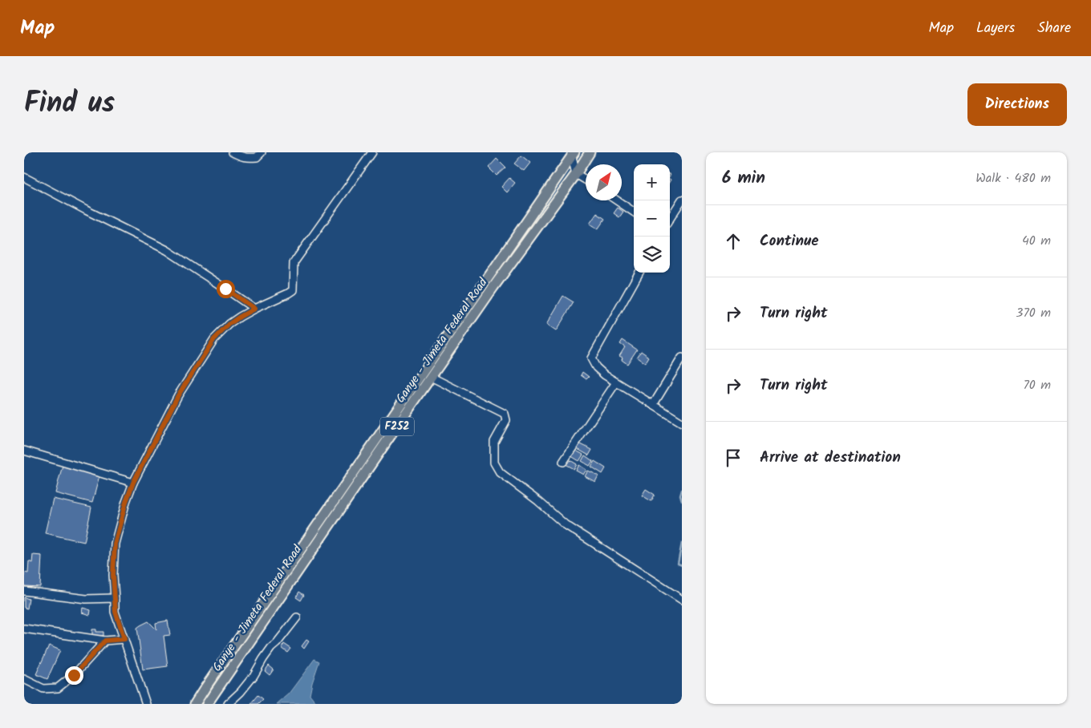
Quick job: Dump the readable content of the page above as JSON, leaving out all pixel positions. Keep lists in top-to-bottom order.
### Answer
{
  "streets": {
    "main road": ["Ganye - Jimeta Federal Road", "F252"]
  },
  "north": "top right",
  "page": {
    "header": "Map",
    "nav": ["Map", "Layers", "Share"],
    "title": "Find us",
    "buttons": "Directions",
    "heading": ["6 min", "Walk · 480 m"],
    "map_buttons": ["+", "−"],
    "list": [
      ["Continue", "40 m"],
      ["Turn right", "370 m"],
      ["Turn right", "70 m"],
      "Arrive at destination"
    ]
  }
}
